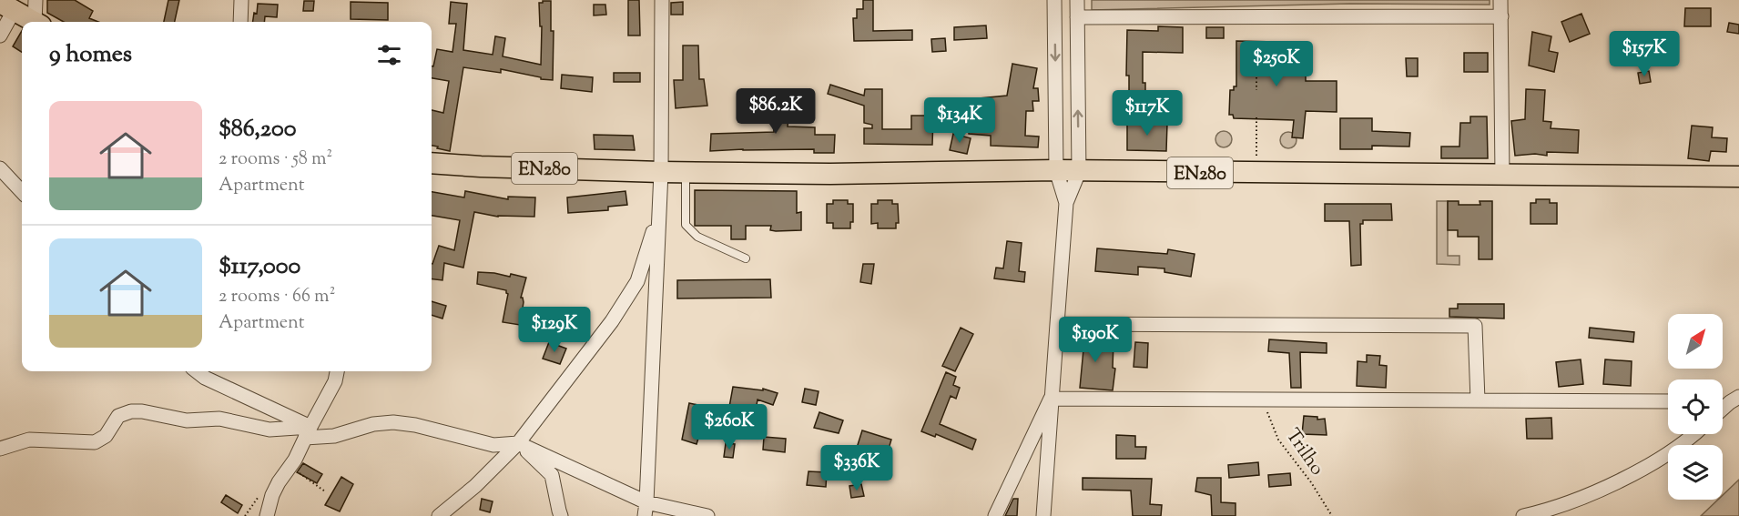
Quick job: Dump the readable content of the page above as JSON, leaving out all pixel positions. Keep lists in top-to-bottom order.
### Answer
{
  "streets": {
    "main road": ["EN280"],
    "path": ["Trilho"]
  },
  "north": "top right",
  "page": {
    "heading": "9 homes",
    "price": [
      "$157K",
      "$250K",
      "$86.2K",
      "$117K",
      "$134K",
      "$129K",
      "$190K",
      "$260K",
      "$336K"
    ],
    "list": [
      {
        "name": "$86,200",
        "note": "2 rooms · 58 m² · Apartment"
      },
      {
        "name": "$117,000",
        "note": "2 rooms · 66 m² · Apartment"
      }
    ]
  }
}
